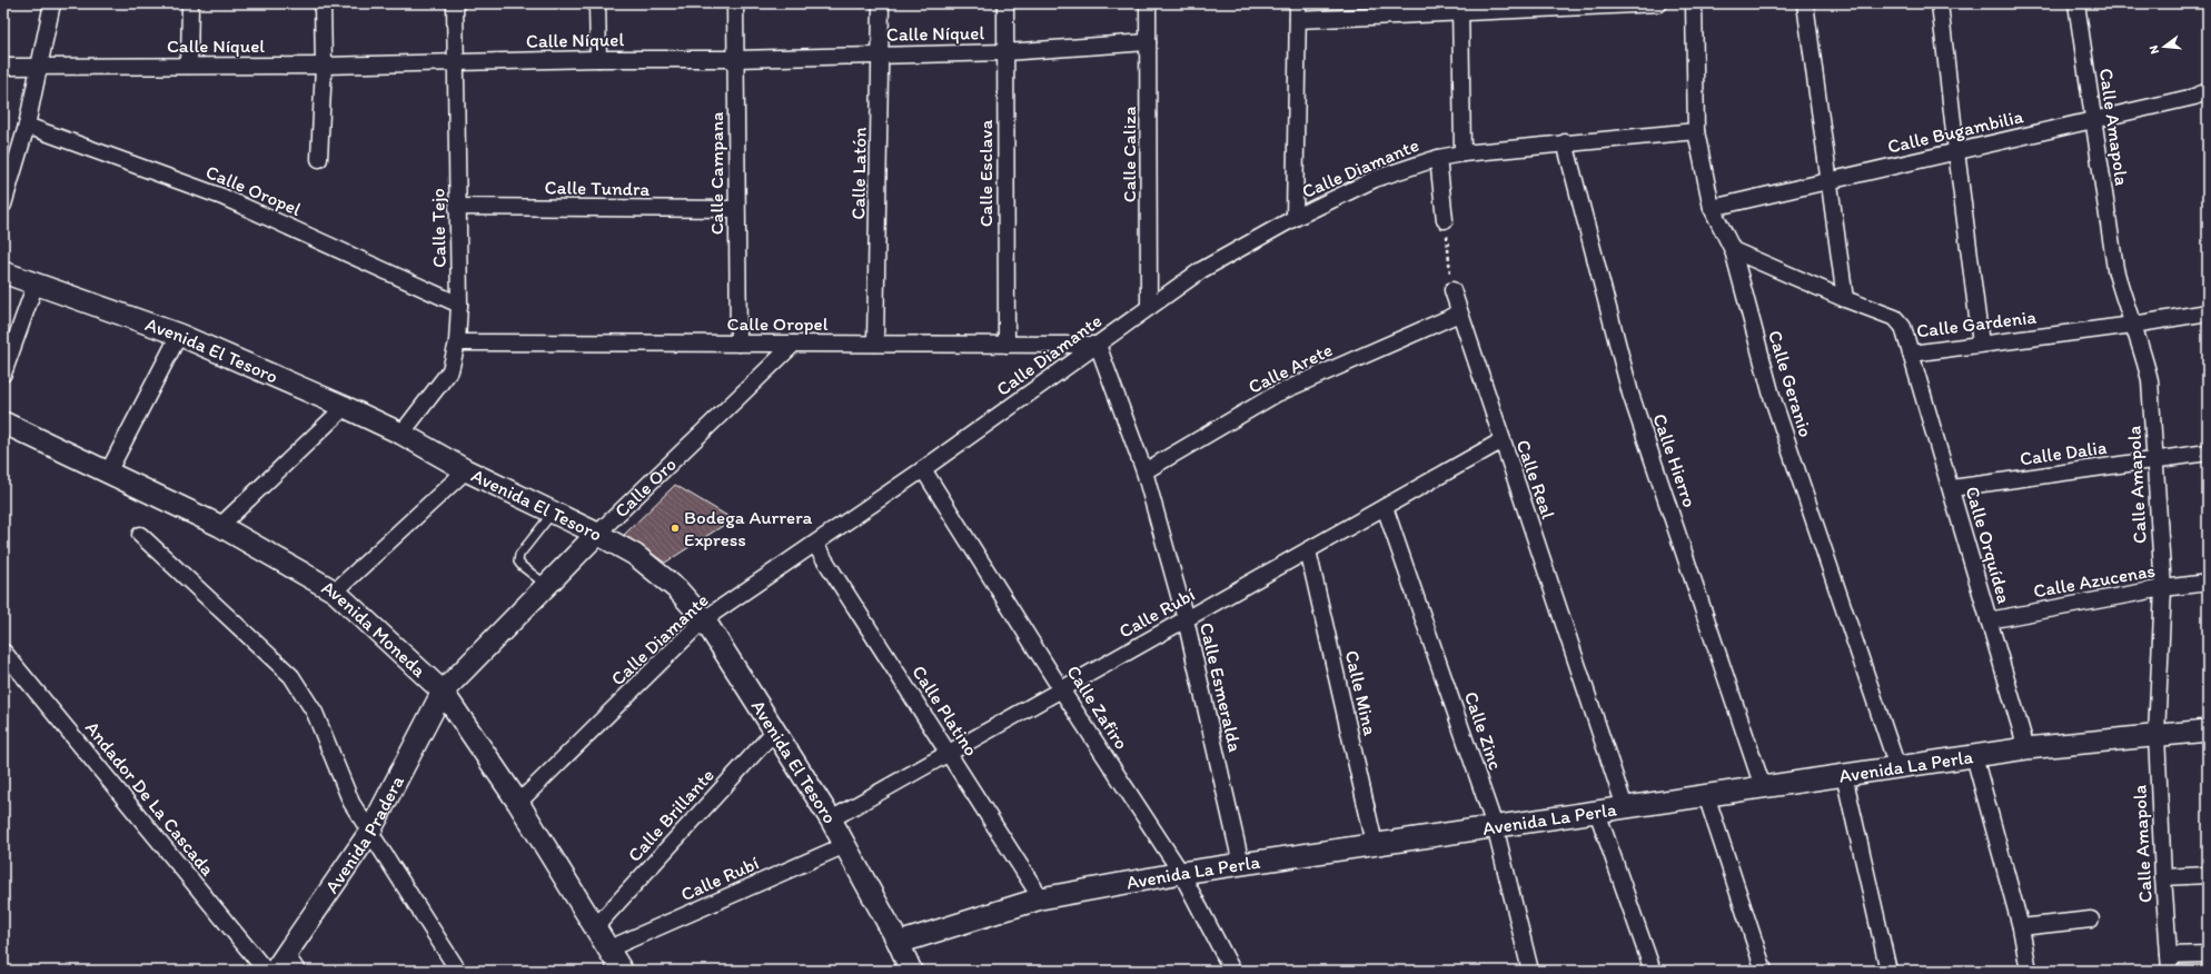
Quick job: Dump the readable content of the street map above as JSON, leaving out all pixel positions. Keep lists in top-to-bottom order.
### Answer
{
  "streets": {
    "main road": [
      "Avenida El Tesoro",
      "Calle Oro",
      "Avenida Moneda",
      "Avenida La Perla",
      "Avenida Pradera"
    ],
    "street": [
      "Calle Níquel",
      "Calle Amapola",
      "Calle Bugambilia",
      "Calle Caliza",
      "Calle Diamante",
      "Calle Campana",
      "Calle Latón",
      "Calle Esclava",
      "Calle Tundra",
      "Calle Oropel",
      "Calle Tejo",
      "Calle Gardenia",
      "Calle Arete",
      "Calle Geranio",
      "Calle Dalia",
      "Calle Hierro",
      "Calle Real",
      "Calle Orquídea",
      "Calle Azucenas",
      "Calle Rubí",
      "Calle Esmeralda",
      "Calle Mina",
      "Calle Zafiro",
      "Calle Platino",
      "Calle Zinc",
      "Andador De La Cascada",
      "Calle Brillante"
    ]
  },
  "crossings": [
    ["Calle Níquel", "Calle Caliza"],
    ["Calle Níquel", "Calle Campana"],
    ["Calle Níquel", "Calle Latón"],
    ["Calle Níquel", "Calle Esclava"],
    ["Calle Níquel", "Calle Tejo"],
    ["Calle Amapola", "Calle Bugambilia"],
    ["Calle Amapola", "Calle Gardenia"],
    ["Calle Amapola", "Calle Dalia"],
    ["Calle Amapola", "Calle Azucenas"],
    ["Calle Amapola", "Avenida La Perla"],
    ["Calle Bugambilia", "Calle Geranio"],
    ["Calle Caliza", "Calle Diamante"],
    ["Calle Diamante", "Calle Oropel"],
    ["Calle Diamante", "Avenida El Tesoro"],
    ["Calle Diamante", "Calle Geranio"],
    ["Calle Diamante", "Calle Hierro"],
    ["Calle Diamante", "Avenida Moneda"],
    ["Calle Diamante", "Calle Esmeralda"],
    ["Calle Diamante", "Calle Zafiro"],
    ["Calle Diamante", "Calle Platino"],
    ["Calle Campana", "Calle Tundra"],
    ["Calle Campana", "Calle Oropel"],
    ["Calle Latón", "Calle Oropel"],
    ["Calle Esclava", "Calle Oropel"],
    ["Calle Tundra", "Calle Tejo"],
    ["Calle Oropel", "Calle Tejo"],
    ["Calle Oropel", "Calle Oro"],
    ["Calle Oropel", "Calle Esmeralda"],
    ["Calle Tejo", "Avenida El Tesoro"],
    ["Calle Gardenia", "Calle Geranio"],
    ["Calle Gardenia", "Calle Orquídea"],
    ["Avenida El Tesoro", "Calle Oro"],
    ["Avenida El Tesoro", "Calle Rubí"],
    ["Avenida El Tesoro", "Avenida La Perla"],
    ["Avenida El Tesoro", "Calle Brillante"],
    ["Calle Arete", "Calle Real"],
    ["Calle Arete", "Calle Esmeralda"],
    ["Calle Geranio", "Avenida La Perla"],
    ["Calle Dalia", "Calle Orquídea"],
    ["Calle Hierro", "Avenida La Perla"],
    ["Calle Real", "Calle Rubí"],
    ["Calle Real", "Avenida La Perla"],
    ["Calle Oro", "Avenida Moneda"],
    ["Calle Oro", "Avenida Pradera"],
    ["Calle Orquídea", "Calle Azucenas"],
    ["Calle Orquídea", "Avenida La Perla"],
    ["Calle Rubí", "Avenida Moneda"],
    ["Calle Rubí", "Calle Esmeralda"],
    ["Calle Rubí", "Calle Mina"],
    ["Calle Rubí", "Calle Zafiro"],
    ["Calle Rubí", "Calle Platino"],
    ["Calle Rubí", "Calle Zinc"],
    ["Avenida Moneda", "Calle Brillante"],
    ["Avenida Moneda", "Avenida Pradera"],
    ["Calle Esmeralda", "Avenida La Perla"],
    ["Calle Mina", "Avenida La Perla"],
    ["Calle Zafiro", "Avenida La Perla"],
    ["Calle Platino", "Avenida La Perla"],
    ["Calle Zinc", "Avenida La Perla"]
  ],
  "places": ["Bodega Aurrera Express"],
  "north": "left"
}
